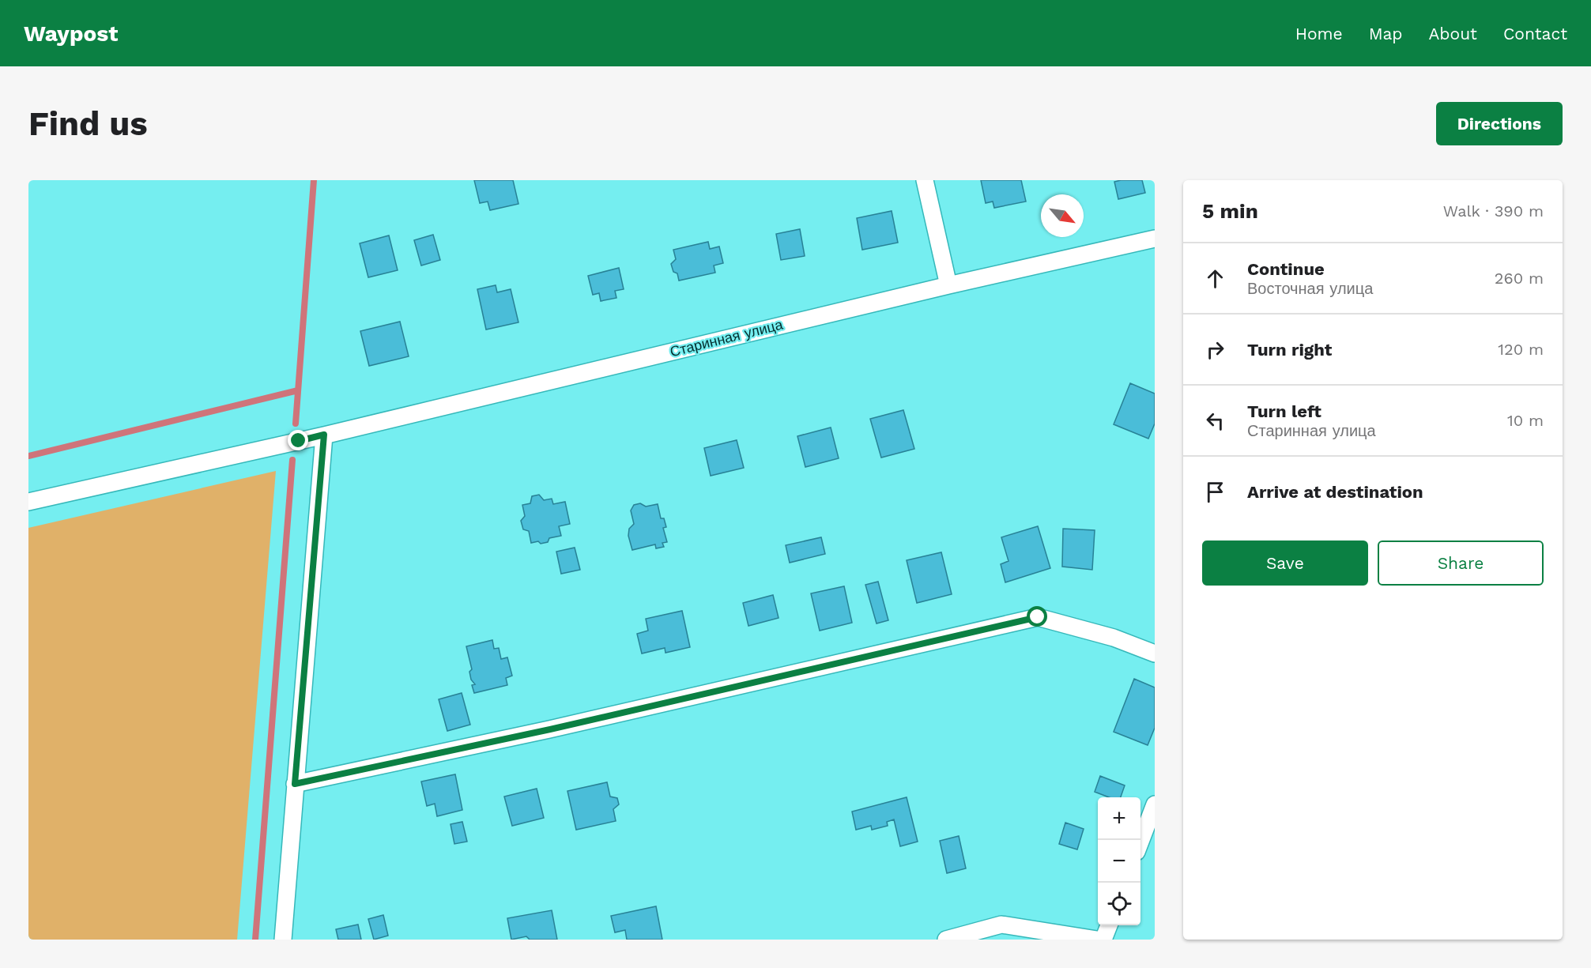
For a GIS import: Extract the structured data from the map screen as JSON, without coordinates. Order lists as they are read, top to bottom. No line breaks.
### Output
{"streets":{"street":["Старинная улица"]},"north":"bottom right","page":{"header":"Waypost","nav":["Home","Map","About","Contact"],"buttons":["Directions",["Save","Share"]],"title":"Find us","heading":["5 min","Walk · 390 m"],"list":[["Continue","Восточная улица","260 m"],["Turn right","120 m"],["Turn left","Старинная улица","10 m"],"Arrive at destination"],"map_buttons":["+","−"]}}
